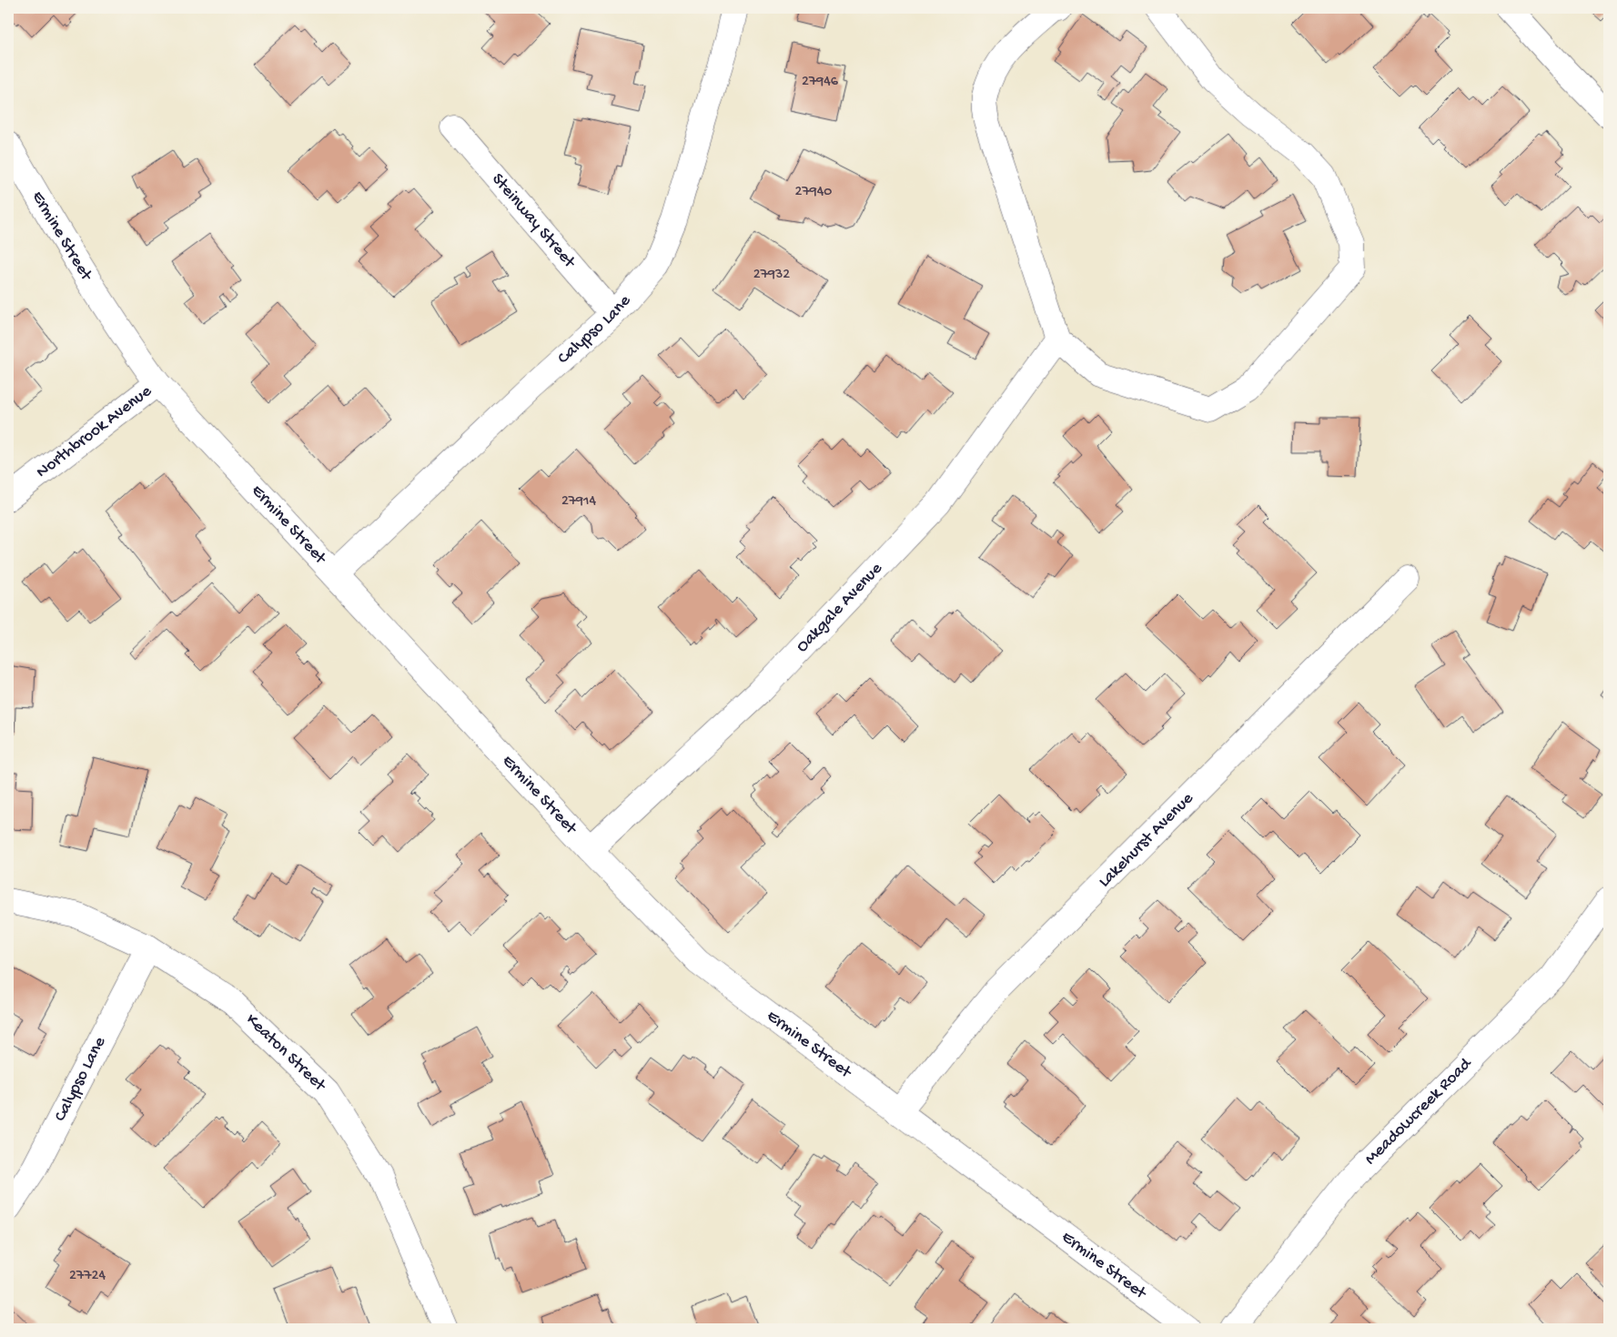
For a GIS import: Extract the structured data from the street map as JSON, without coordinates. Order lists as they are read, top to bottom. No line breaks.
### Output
{"streets":{"street":["Steinway Street","Ermine Street","Calypso Lane","Northbrook Avenue","Oakgale Avenue","Lakehurst Avenue","Keaton Street","Meadowcreek Road"]},"crossings":[["Steinway Street","Calypso Lane"],["Ermine Street","Calypso Lane"],["Ermine Street","Northbrook Avenue"],["Ermine Street","Oakgale Avenue"],["Ermine Street","Lakehurst Avenue"],["Calypso Lane","Keaton Street"]],"house_numbers":["27946","27940","27932","27914","27724"]}
